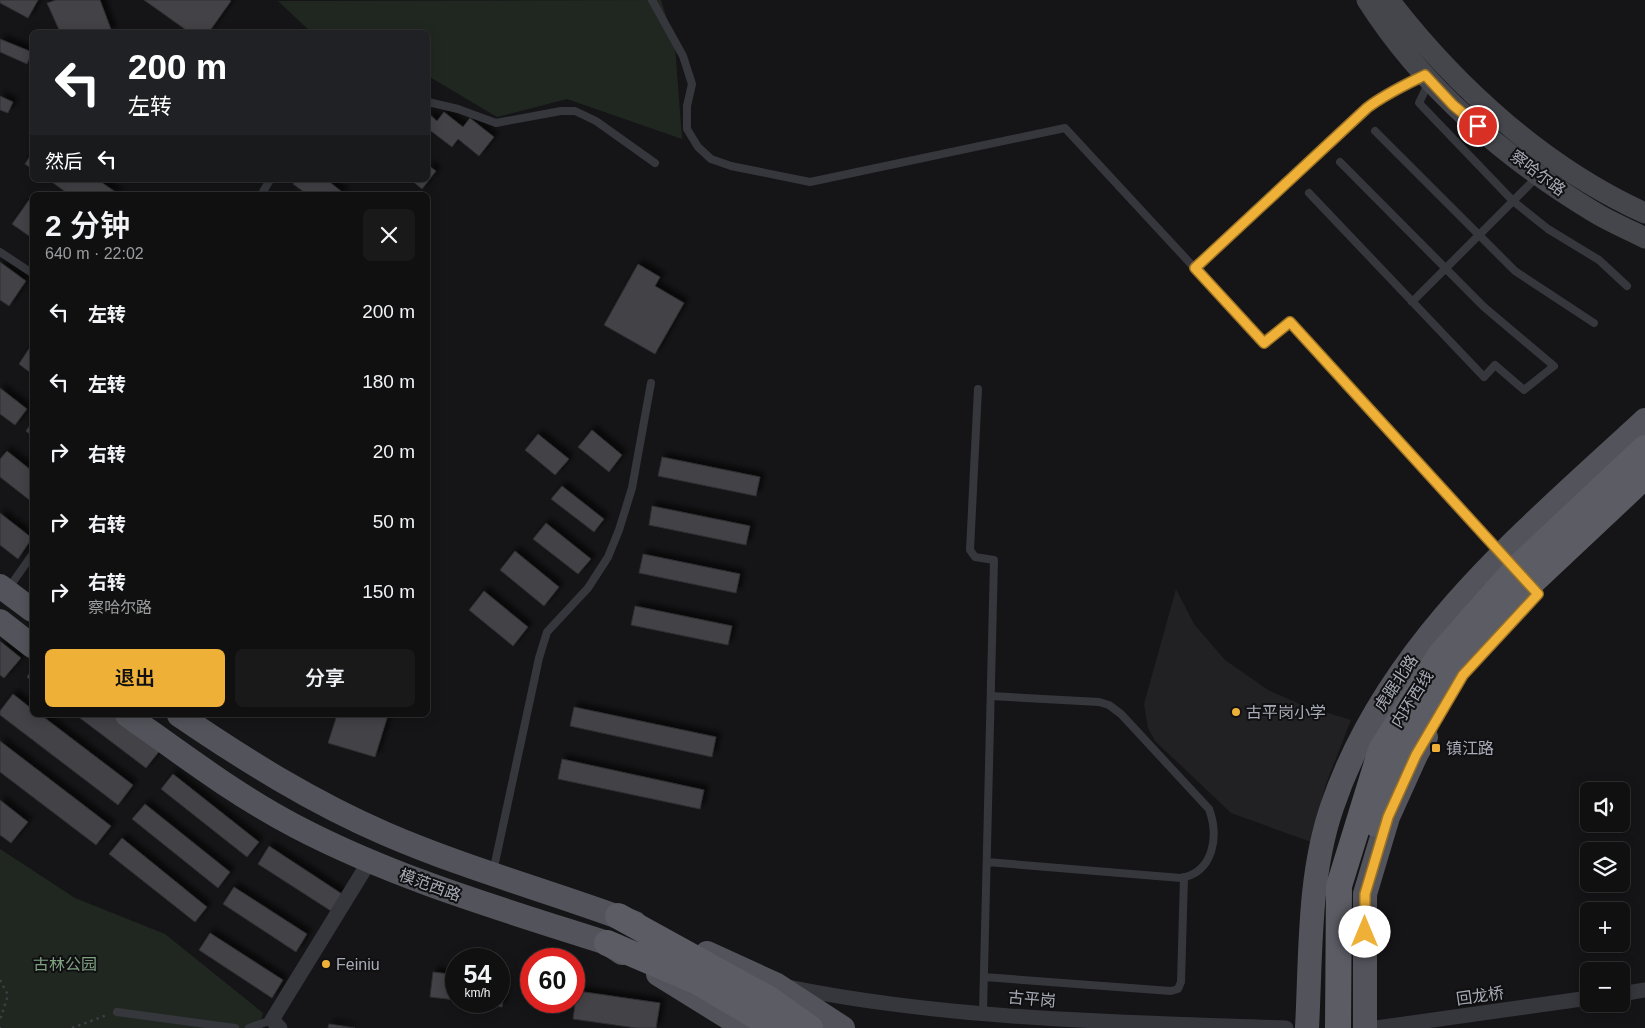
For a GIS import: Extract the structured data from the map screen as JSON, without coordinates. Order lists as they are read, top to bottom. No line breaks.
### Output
{"streets":{"highway":["内环西线"],"main road":["察哈尔路","虎踞北路","模范西路"],"street":["回龙桥","古平岗"]},"crossings":[["模范西路","古平岗"]],"parks":["古林公园"],"places":{"other":["古平岗小学","Feiniu"],"transit":["镇江路"]},"page":{"turn":["200 m","左转"],"then":"然后","heading":["2 分钟","640 m · 22:02"],"list":[{"name":"左转","value":"200 m"},{"name":"左转","value":"180 m"},{"name":"右转","value":"20 m"},{"name":"右转","value":"50 m"},{"name":"右转","note":"察哈尔路","value":"150 m"}],"buttons":["退出","分享"],"map_buttons":["+","−"],"speed":"54 km/h","limit":"60"}}
